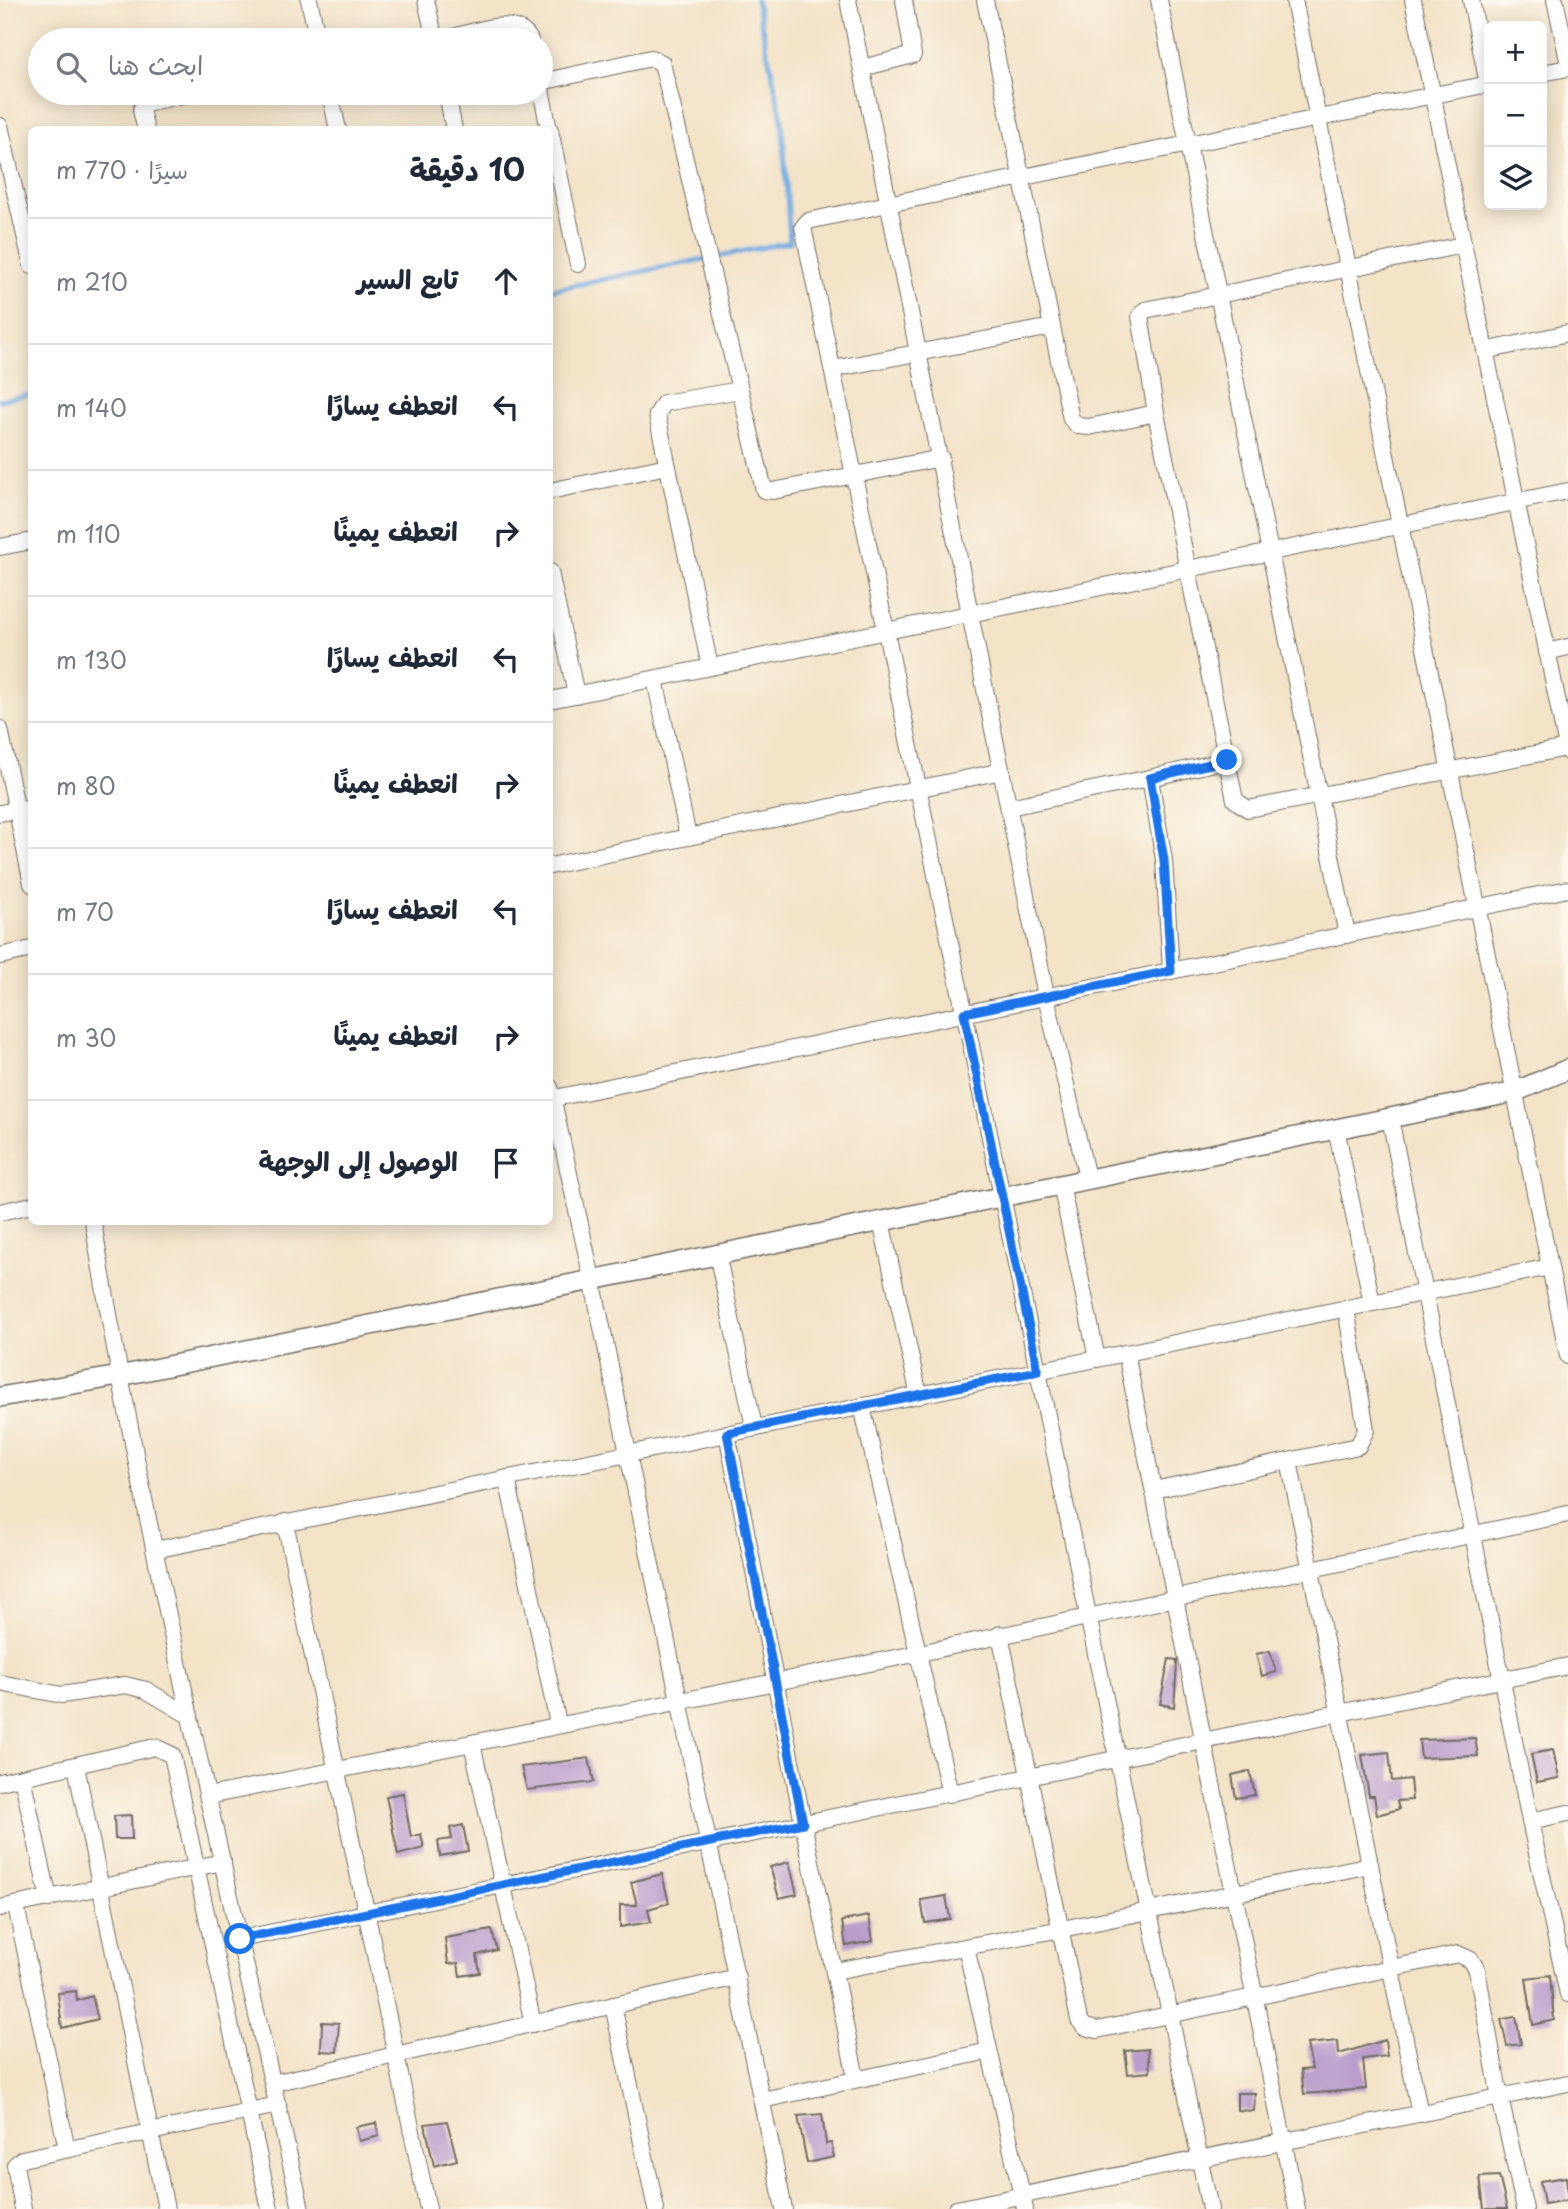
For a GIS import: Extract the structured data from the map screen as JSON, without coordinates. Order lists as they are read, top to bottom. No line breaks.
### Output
{"page":{"map_buttons":["+","−"],"search":"ابحث هنا","heading":["10 دقيقة","سيرًا · 770 m"],"list":[["تابع السير","210 m"],["انعطف يسارًا","140 m"],["انعطف يمينًا","110 m"],["انعطف يسارًا","130 m"],["انعطف يمينًا","80 m"],["انعطف يسارًا","70 m"],["انعطف يمينًا","30 m"],"الوصول إلى الوجهة"]}}
